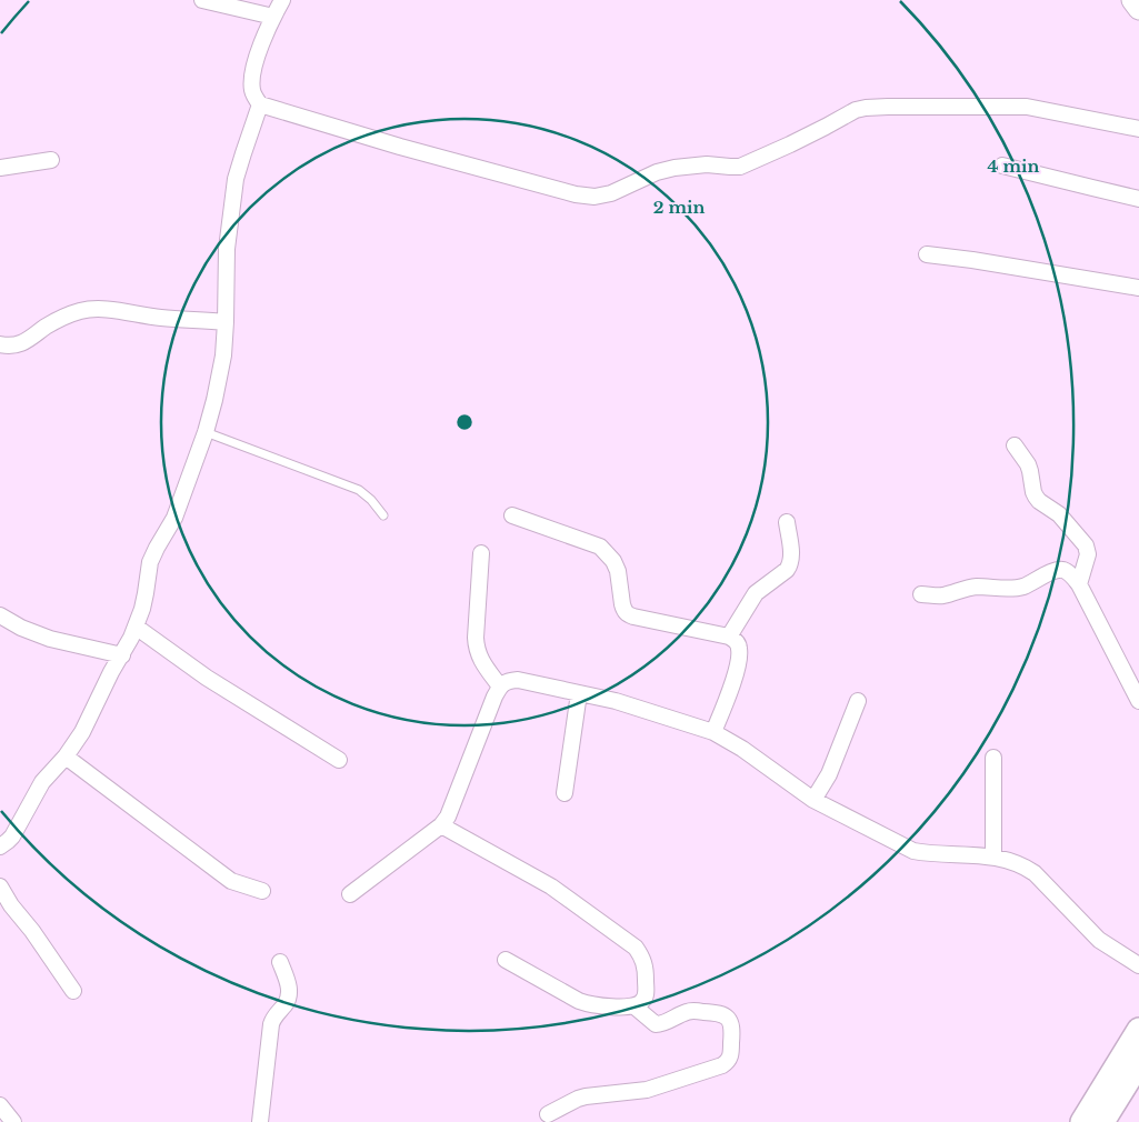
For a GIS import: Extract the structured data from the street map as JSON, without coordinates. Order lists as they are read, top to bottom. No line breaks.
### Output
{"rings":["4 min","2 min"]}
